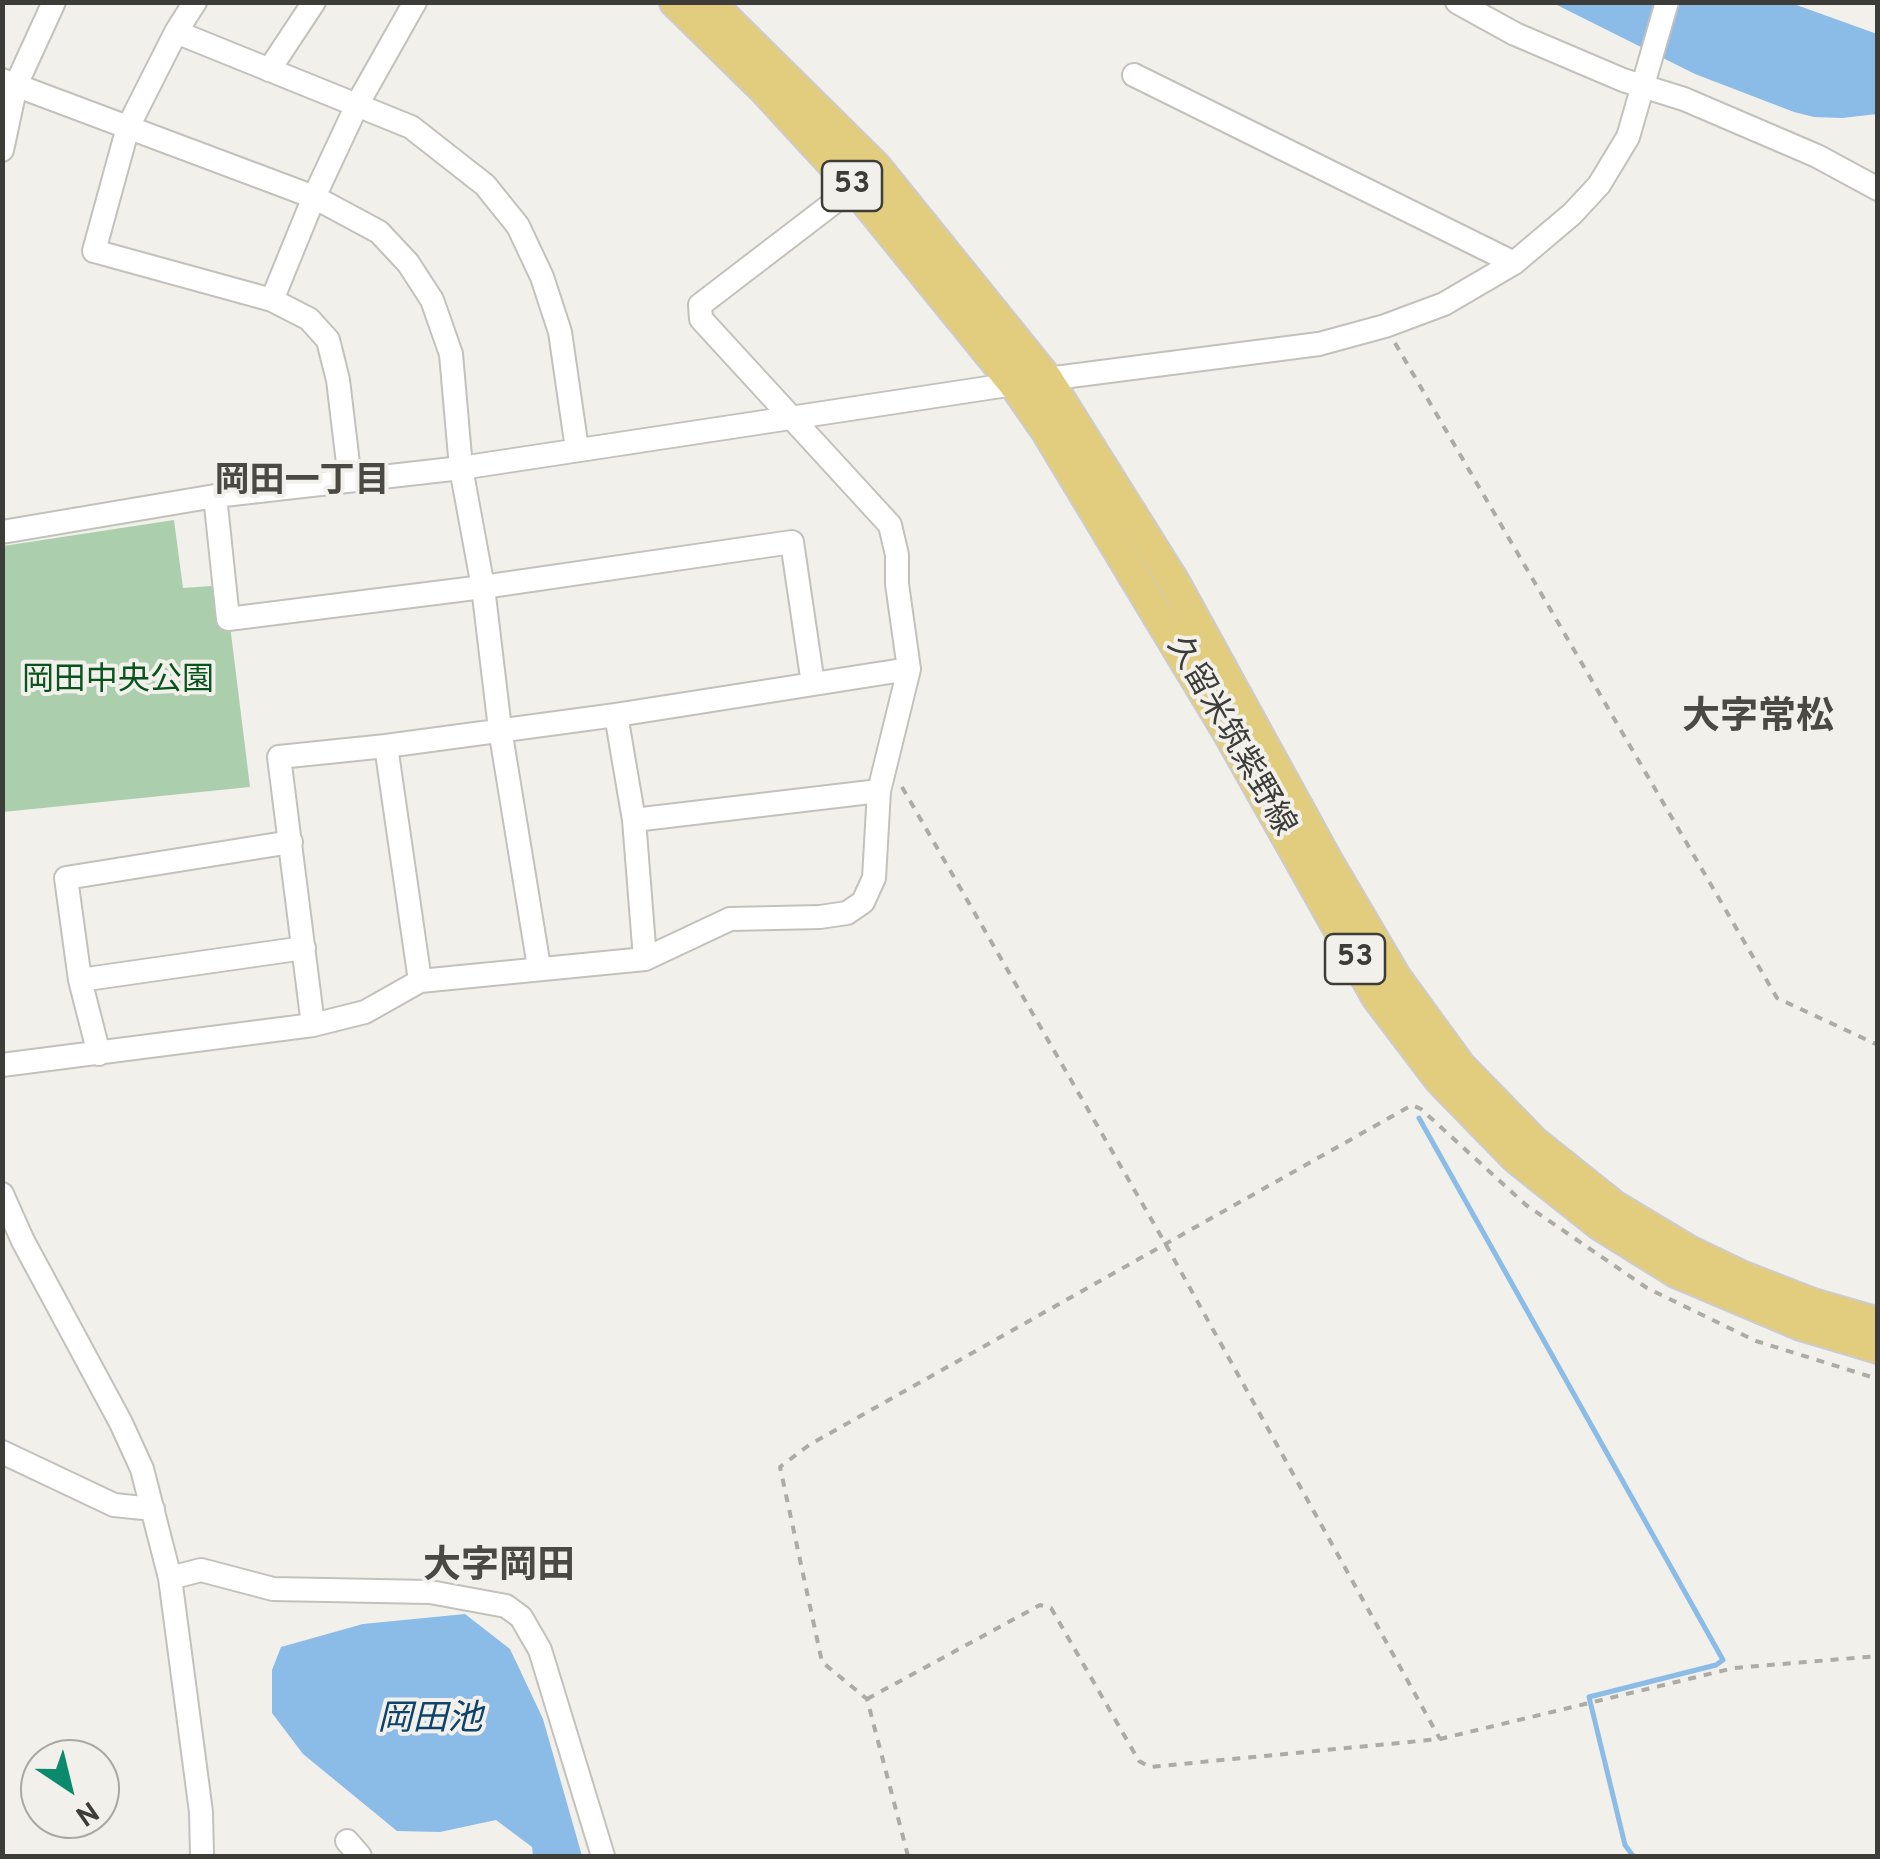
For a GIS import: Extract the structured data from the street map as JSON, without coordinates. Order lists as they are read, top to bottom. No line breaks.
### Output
{"streets":{"main road":["53","久留米筑紫野線"]},"districts":["岡田一丁目","大字常松","大字岡田"],"water":["岡田池"],"parks":["岡田中央公園"],"north":"bottom right"}
